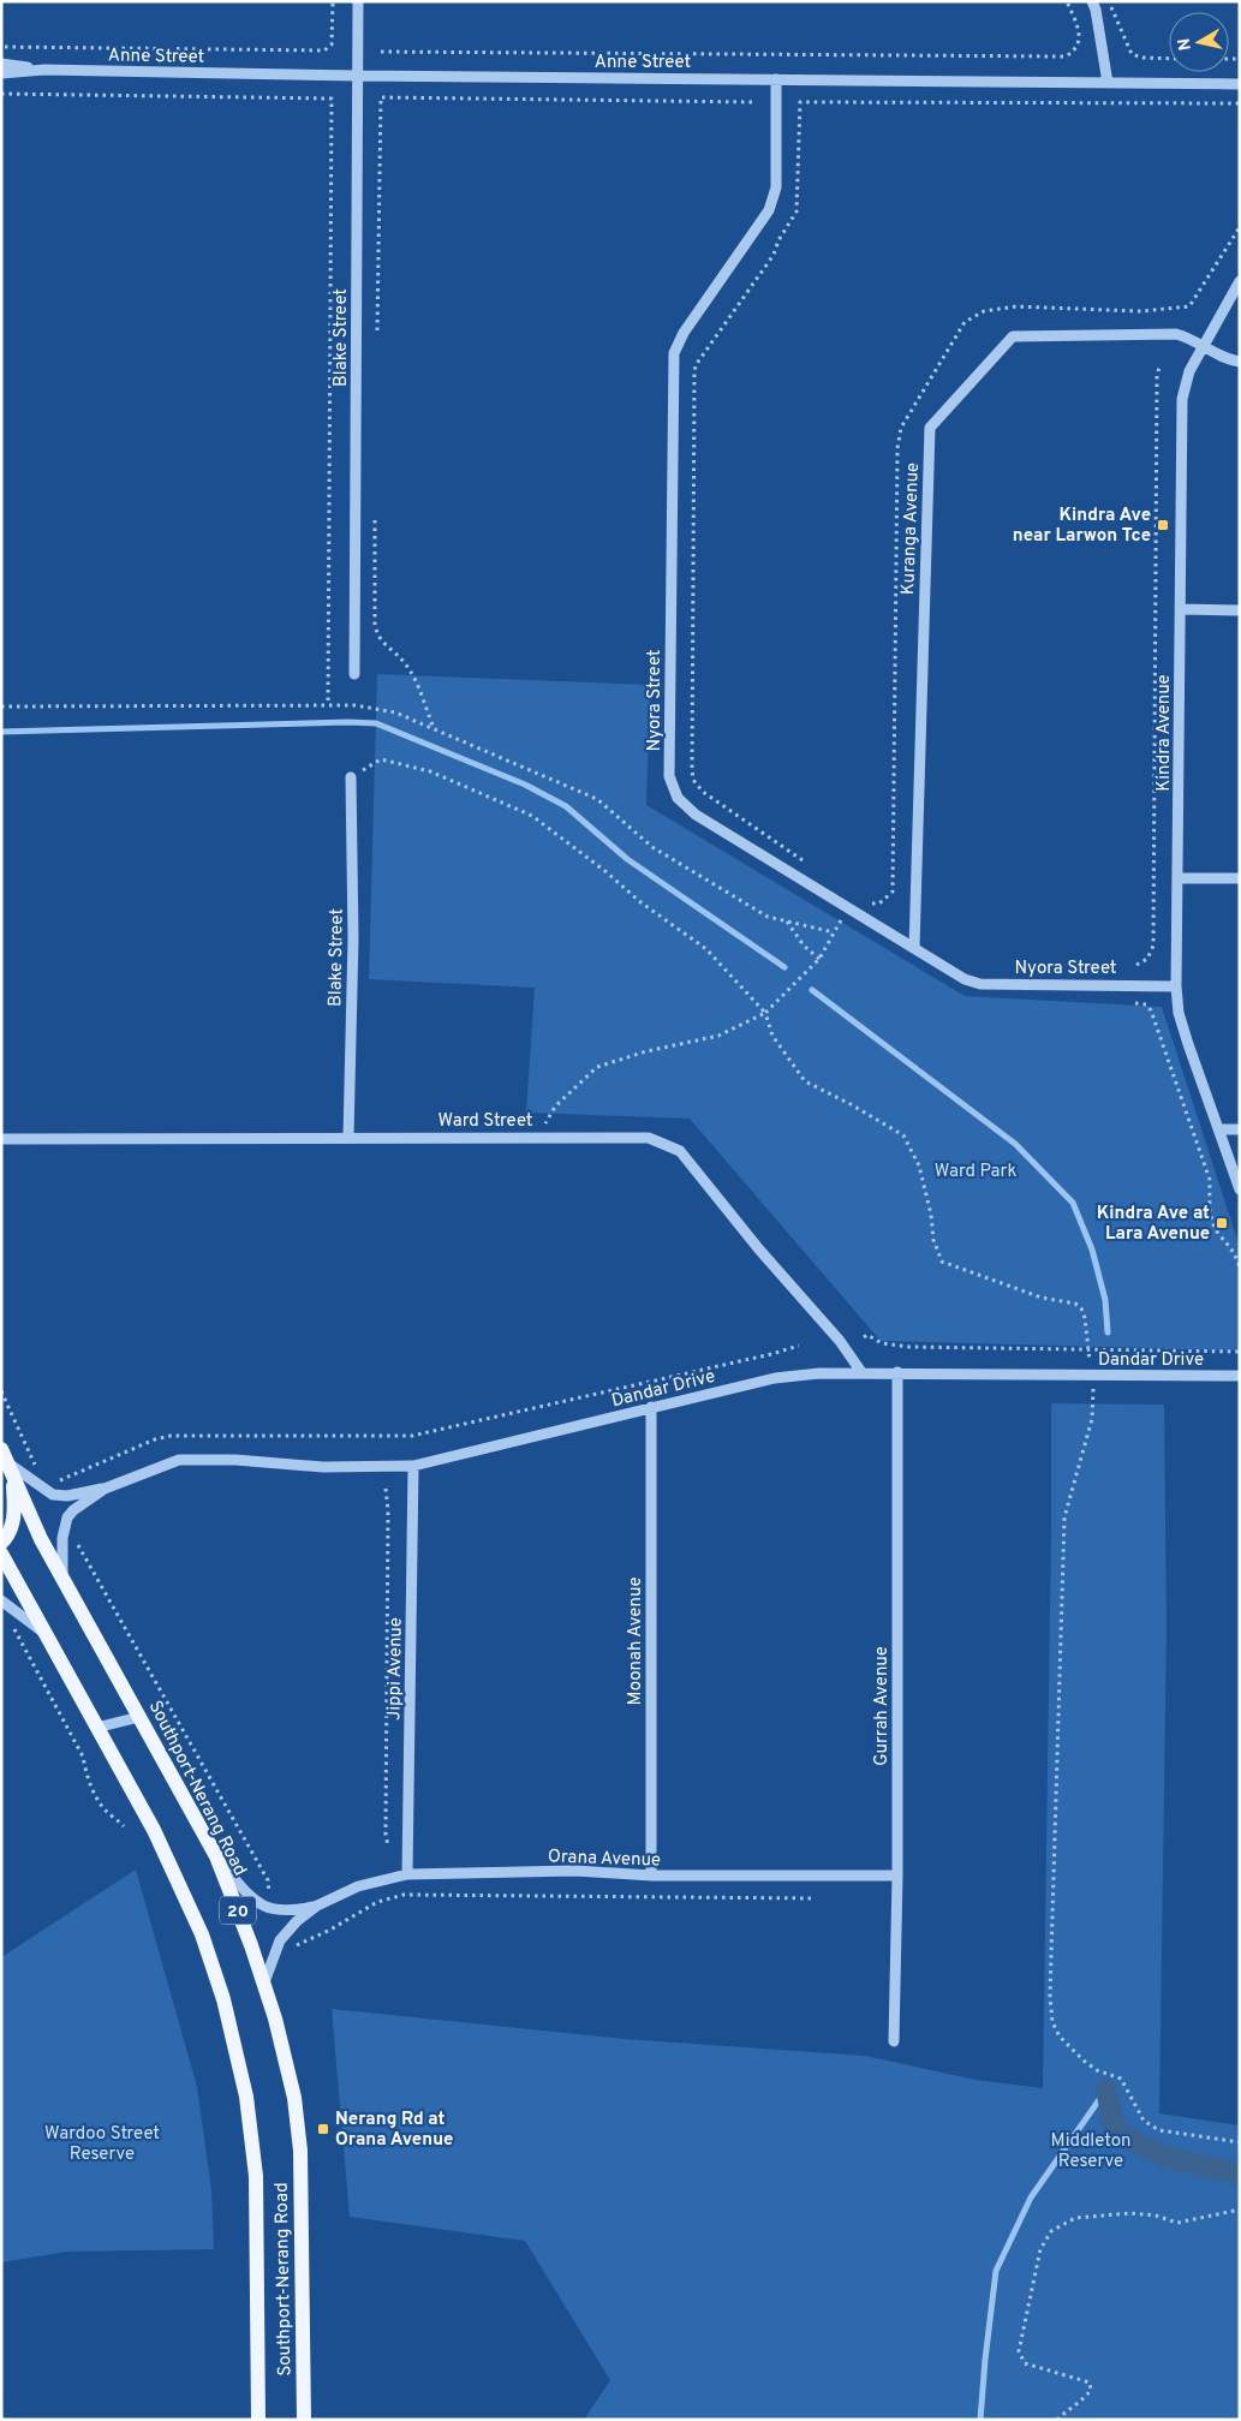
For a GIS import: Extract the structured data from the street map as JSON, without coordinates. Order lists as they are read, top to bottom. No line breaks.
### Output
{"streets":{"main road":["Southport-Nerang Road","20"],"street":["Anne Street","Blake Street","Kuranga Avenue","Nyora Street","Kindra Avenue","Ward Street","Dandar Drive","Moonah Avenue","Jippi Avenue","Gurrah Avenue","Orana Avenue"]},"crossings":[["Anne Street","Blake Street"],["Anne Street","Nyora Street"],["Blake Street","Ward Street"],["Kuranga Avenue","Nyora Street"],["Kuranga Avenue","Kindra Avenue"],["Nyora Street","Kindra Avenue"],["Ward Street","Dandar Drive"],["Dandar Drive","Moonah Avenue"],["Dandar Drive","Jippi Avenue"],["Dandar Drive","Gurrah Avenue"],["Dandar Drive","Southport-Nerang Road"],["Moonah Avenue","Orana Avenue"],["Jippi Avenue","Orana Avenue"],["Gurrah Avenue","Orana Avenue"],["Southport-Nerang Road","Orana Avenue"]],"parks":["Ward Park","Wardoo Street Reserve","Middleton Reserve"],"places":{"transit":["Kindra Ave near Larwon Tce","Kindra Ave at Lara Avenue","Nerang Rd at Orana Avenue"]},"north":"left"}
